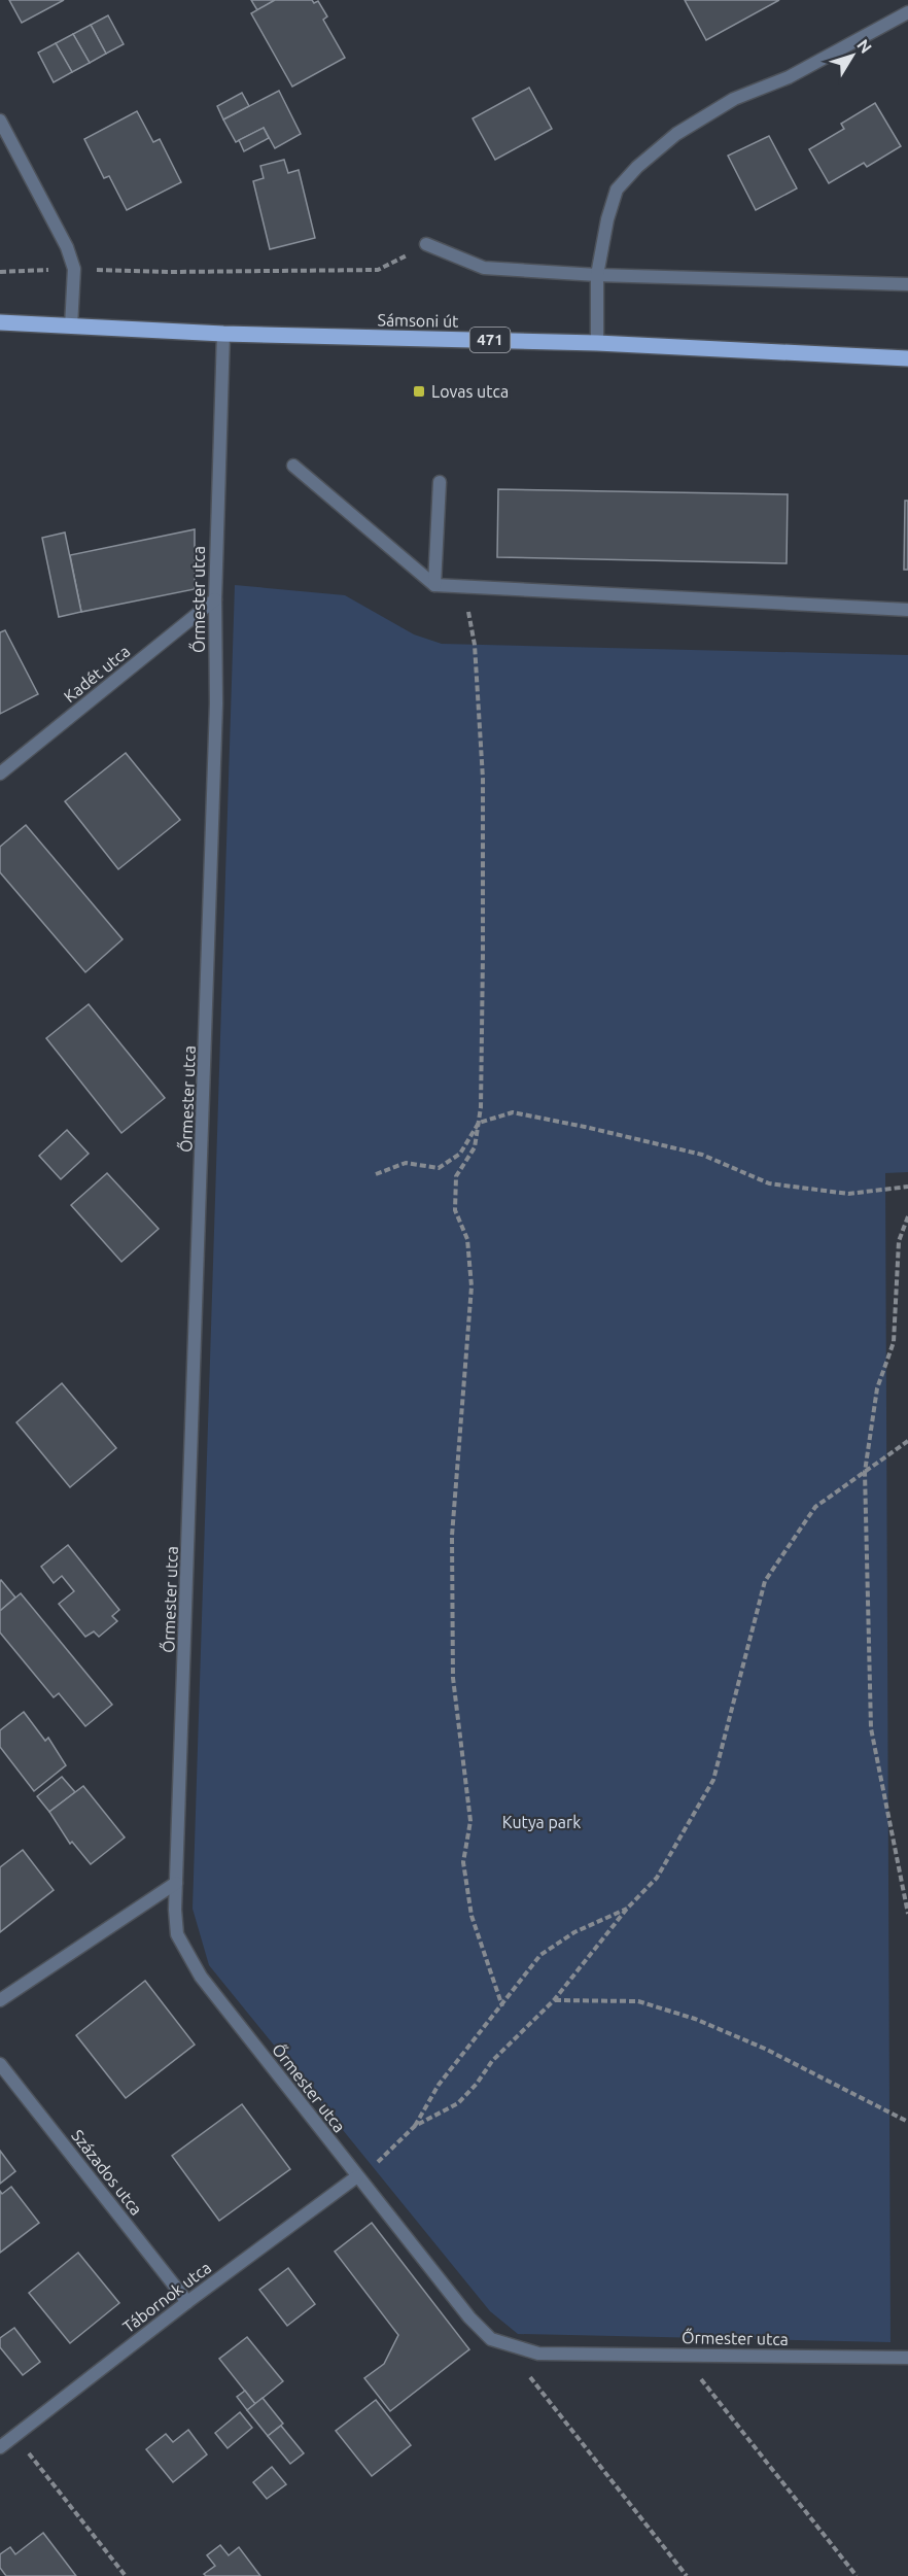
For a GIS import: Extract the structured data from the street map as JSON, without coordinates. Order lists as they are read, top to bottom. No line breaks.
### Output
{"streets":{"main road":["Sámsoni út","471"],"street":["Őrmester utca","Kadét utca","Százados utca","Tábornok utca"]},"crossings":[["Sámsoni út","Őrmester utca"],["Őrmester utca","Kadét utca"],["Őrmester utca","Tábornok utca"],["Százados utca","Tábornok utca"]],"parks":["Kutya park"],"places":{"transit":["Lovas utca"]},"north":"top right"}
